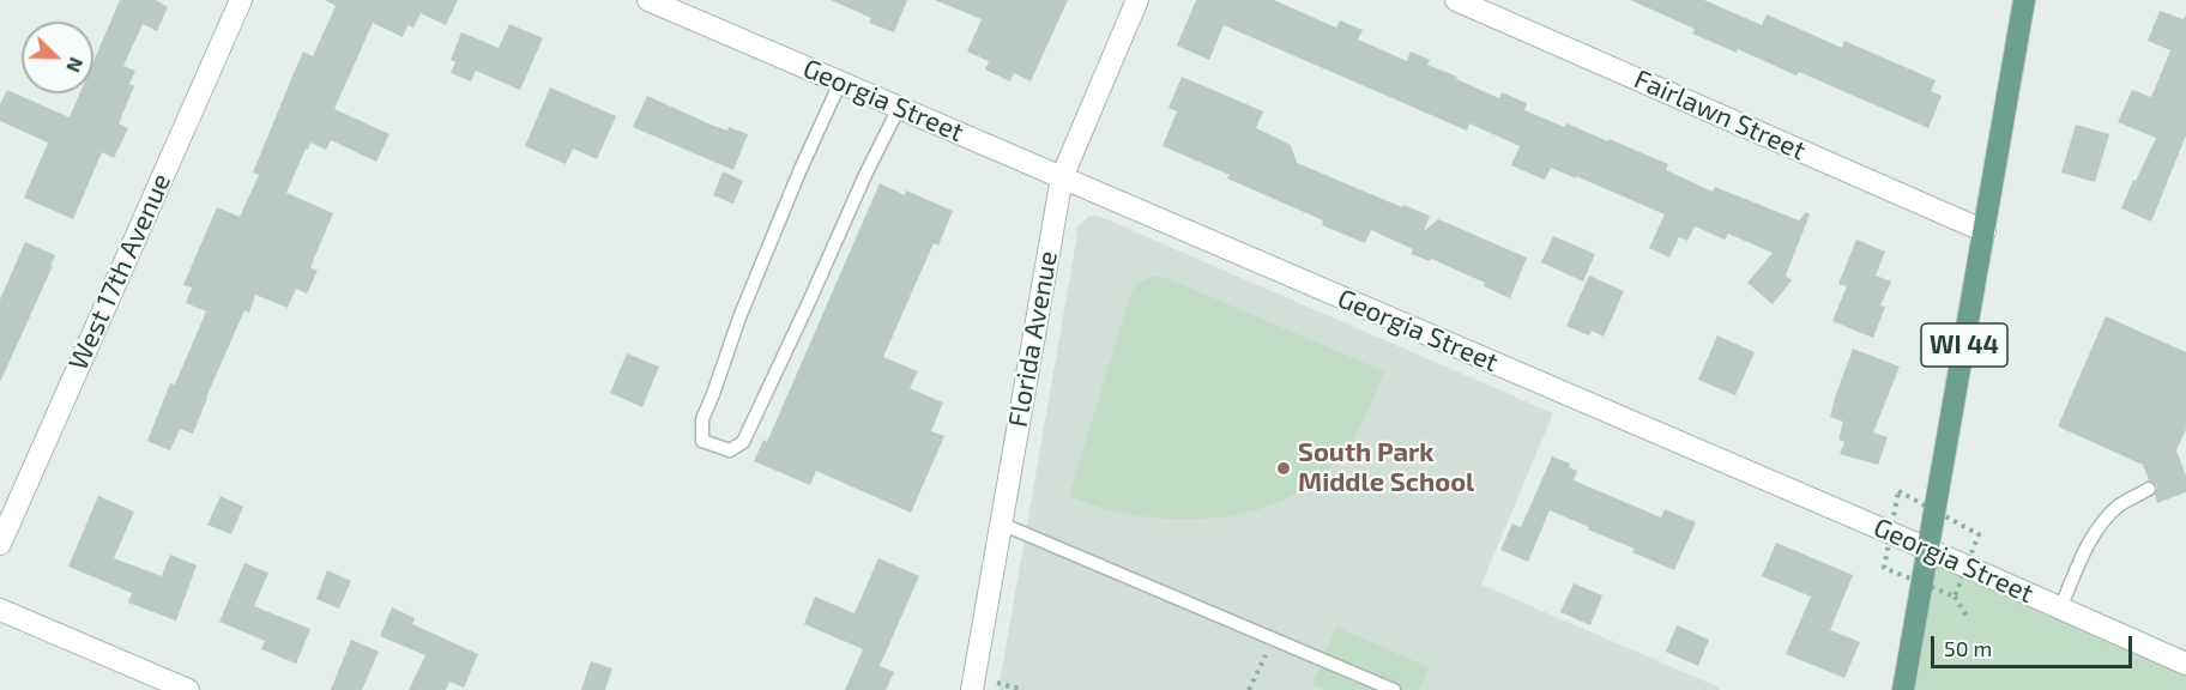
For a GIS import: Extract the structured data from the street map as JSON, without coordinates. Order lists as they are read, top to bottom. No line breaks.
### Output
{"streets":{"main road":["WI 44"],"street":["Georgia Street","Fairlawn Street","West 17th Avenue","Florida Avenue"]},"crossings":[["Georgia Street","Florida Avenue"],["Georgia Street","WI 44"],["Fairlawn Street","WI 44"]],"places":["South Park Middle School"],"scale_bar":"50 m","north":"bottom right"}
